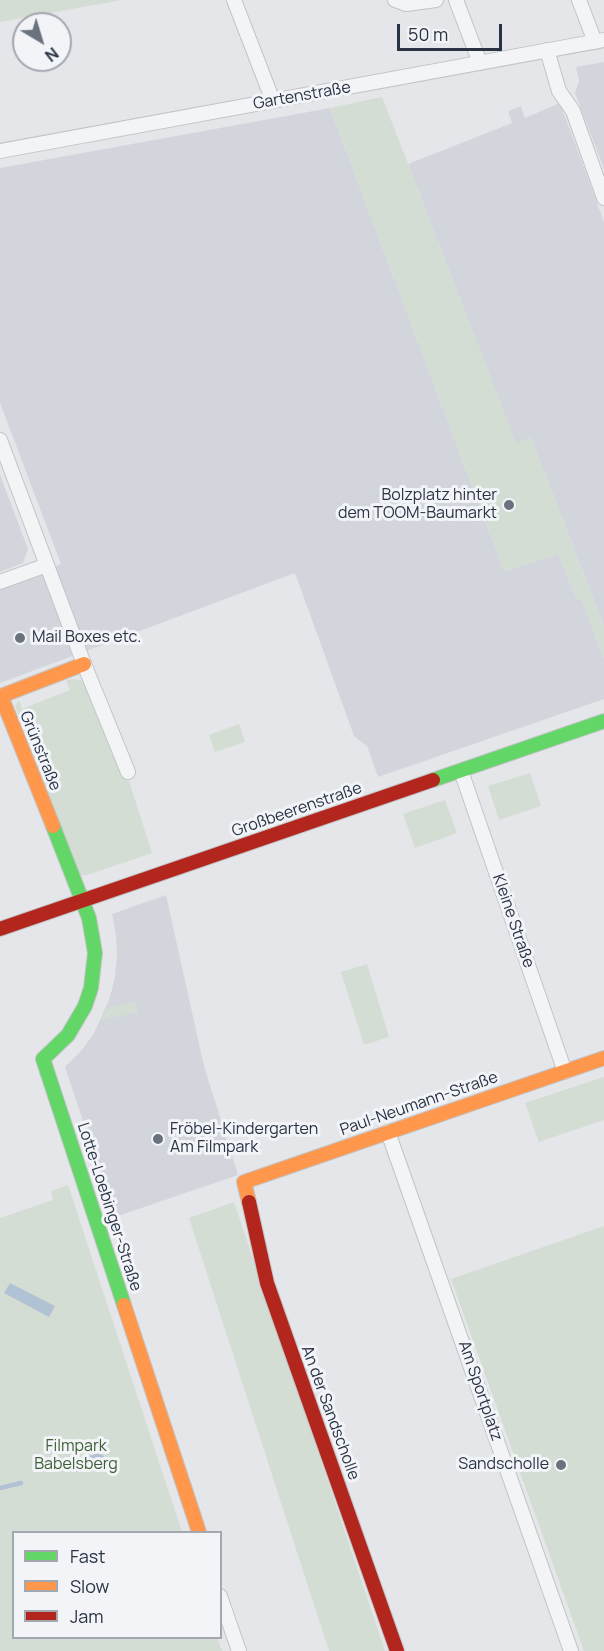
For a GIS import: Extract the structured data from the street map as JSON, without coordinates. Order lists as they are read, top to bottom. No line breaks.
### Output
{"streets":{"street":["Gartenstraße","Grünstraße","Großbeerenstraße","Kleine Straße","Paul-Neumann-Straße","Lotte-Loebinger-Straße","Am Sportplatz","An der Sandscholle"]},"crossings":[["Grünstraße","Großbeerenstraße"],["Grünstraße","Lotte-Loebinger-Straße"],["Großbeerenstraße","Kleine Straße"],["Großbeerenstraße","Lotte-Loebinger-Straße"],["Kleine Straße","Paul-Neumann-Straße"],["Paul-Neumann-Straße","Am Sportplatz"],["Paul-Neumann-Straße","An der Sandscholle"]],"parks":["Filmpark Babelsberg"],"places":["Bolzplatz hinter dem TOOM-Baumarkt","Mail Boxes etc.","Fröbel-Kindergarten Am Filmpark","Sandscholle"],"legend":["Fast","Slow","Jam"],"scale_bar":"50 m","north":"bottom right"}
